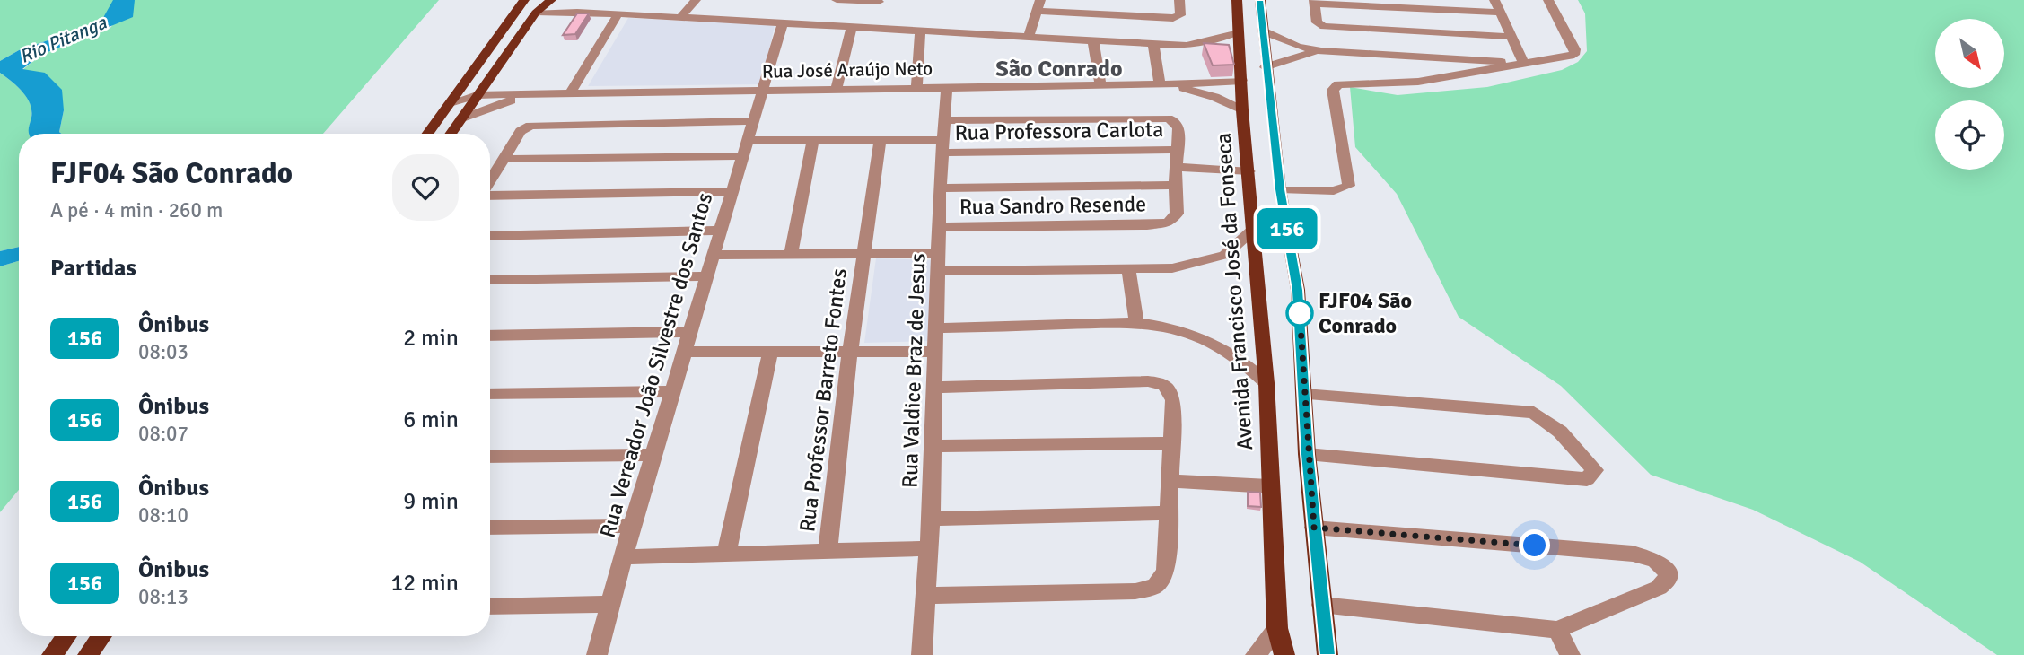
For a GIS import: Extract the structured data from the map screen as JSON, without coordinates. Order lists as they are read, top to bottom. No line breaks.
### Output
{"streets":{"main road":["Avenida Francisco José da Fonseca"],"street":["Rua José Araújo Neto","Rua Professora Carlota","Rua Sandro Resende","Rua Vereador João Silvestre dos Santos","Rua Valdice Braz de Jesus","Rua Professor Barreto Fontes"]},"crossings":[["Rua José Araújo Neto","Rua Vereador João Silvestre dos Santos"],["Rua José Araújo Neto","Rua Valdice Braz de Jesus"],["Rua Professora Carlota","Rua Sandro Resende"],["Rua Professora Carlota","Rua Vereador João Silvestre dos Santos"],["Rua Professora Carlota","Rua Valdice Braz de Jesus"],["Rua Professora Carlota","Rua Professor Barreto Fontes"],["Rua Sandro Resende","Rua Valdice Braz de Jesus"]],"districts":["São Conrado"],"water":["Rio Pitanga"],"places":["FJF04 São Conrado"],"lines":["bus line 156"],"north":"bottom right","page":{"on_map":"156","heading":[["FJF04 São Conrado","A pé · 4 min · 260 m"],"Partidas"],"list":[{"mark":"156","name":"Ônibus","note":"08:03","value":"2 min"},{"mark":"156","name":"Ônibus","note":"08:07","value":"6 min"},{"mark":"156","name":"Ônibus","note":"08:10","value":"9 min"},{"mark":"156","name":"Ônibus","note":"08:13","value":"12 min"}]}}
